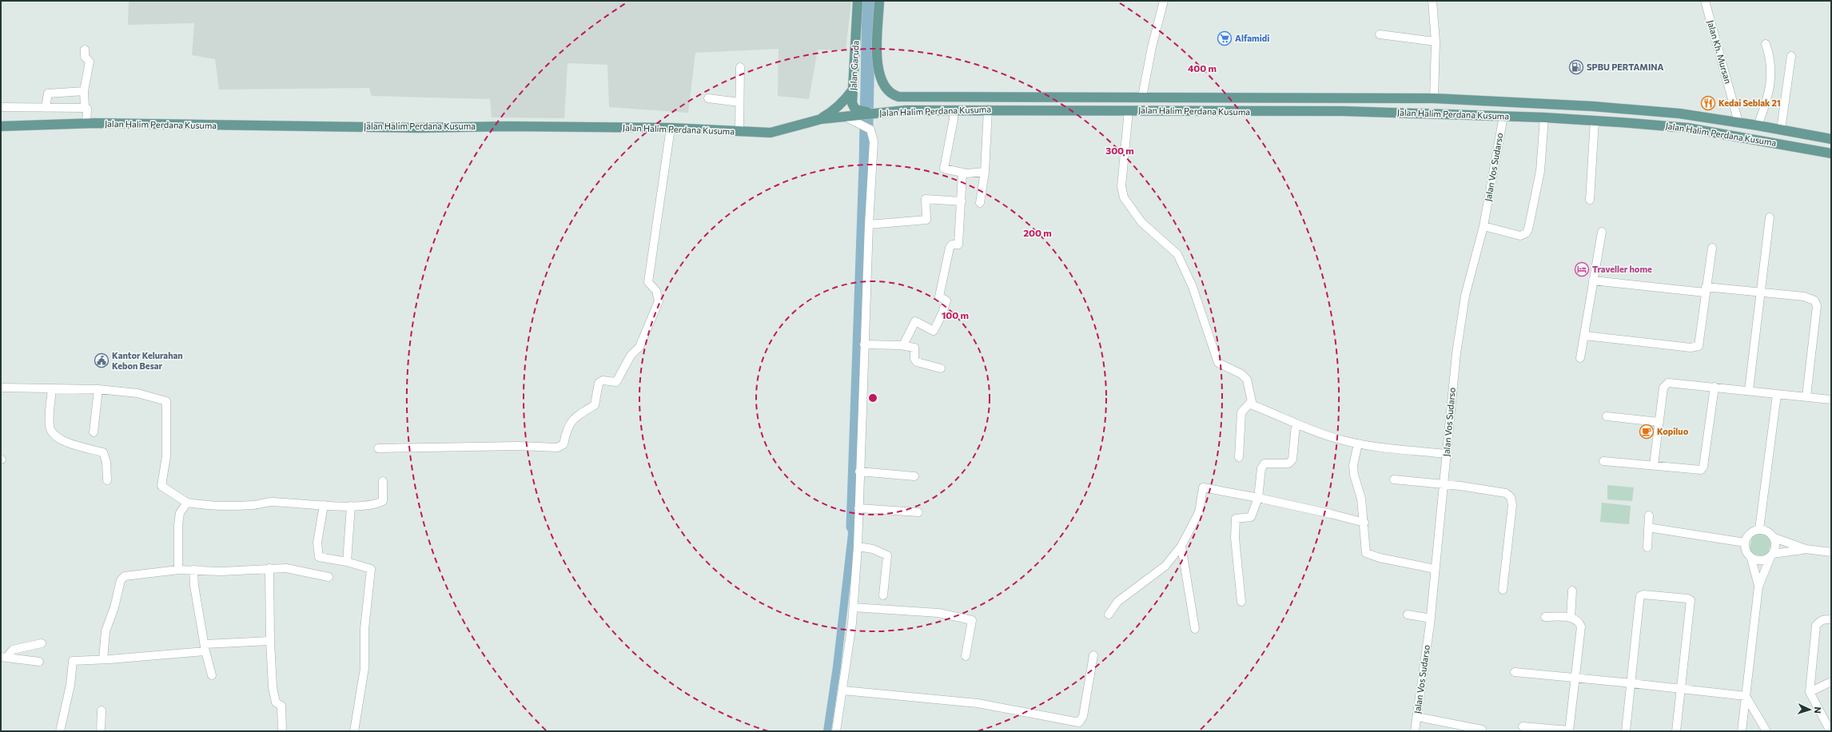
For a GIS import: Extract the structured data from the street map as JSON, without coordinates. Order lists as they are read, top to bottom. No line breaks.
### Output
{"streets":{"main road":["Jalan Garuda","Jalan Halim Perdana Kusuma"],"street":["Jalan Kh. Mursan","Jalan Vos Sudarso"]},"crossings":[["Jalan Kh. Mursan","Jalan Halim Perdana Kusuma"],["Jalan Garuda","Jalan Halim Perdana Kusuma"],["Jalan Halim Perdana Kusuma","Jalan Vos Sudarso"]],"places":{"supermarket":["Alfamidi"],"fuel station":["SPBU PERTAMINA"],"restaurant":["Kedai Seblak 21"],"hotel":["Traveller home"],"public building":["Kantor Kelurahan Kebon Besar"],"cafe":["Kopiluo"]},"north":"right","rings":["400 m","300 m","200 m","100 m"]}
